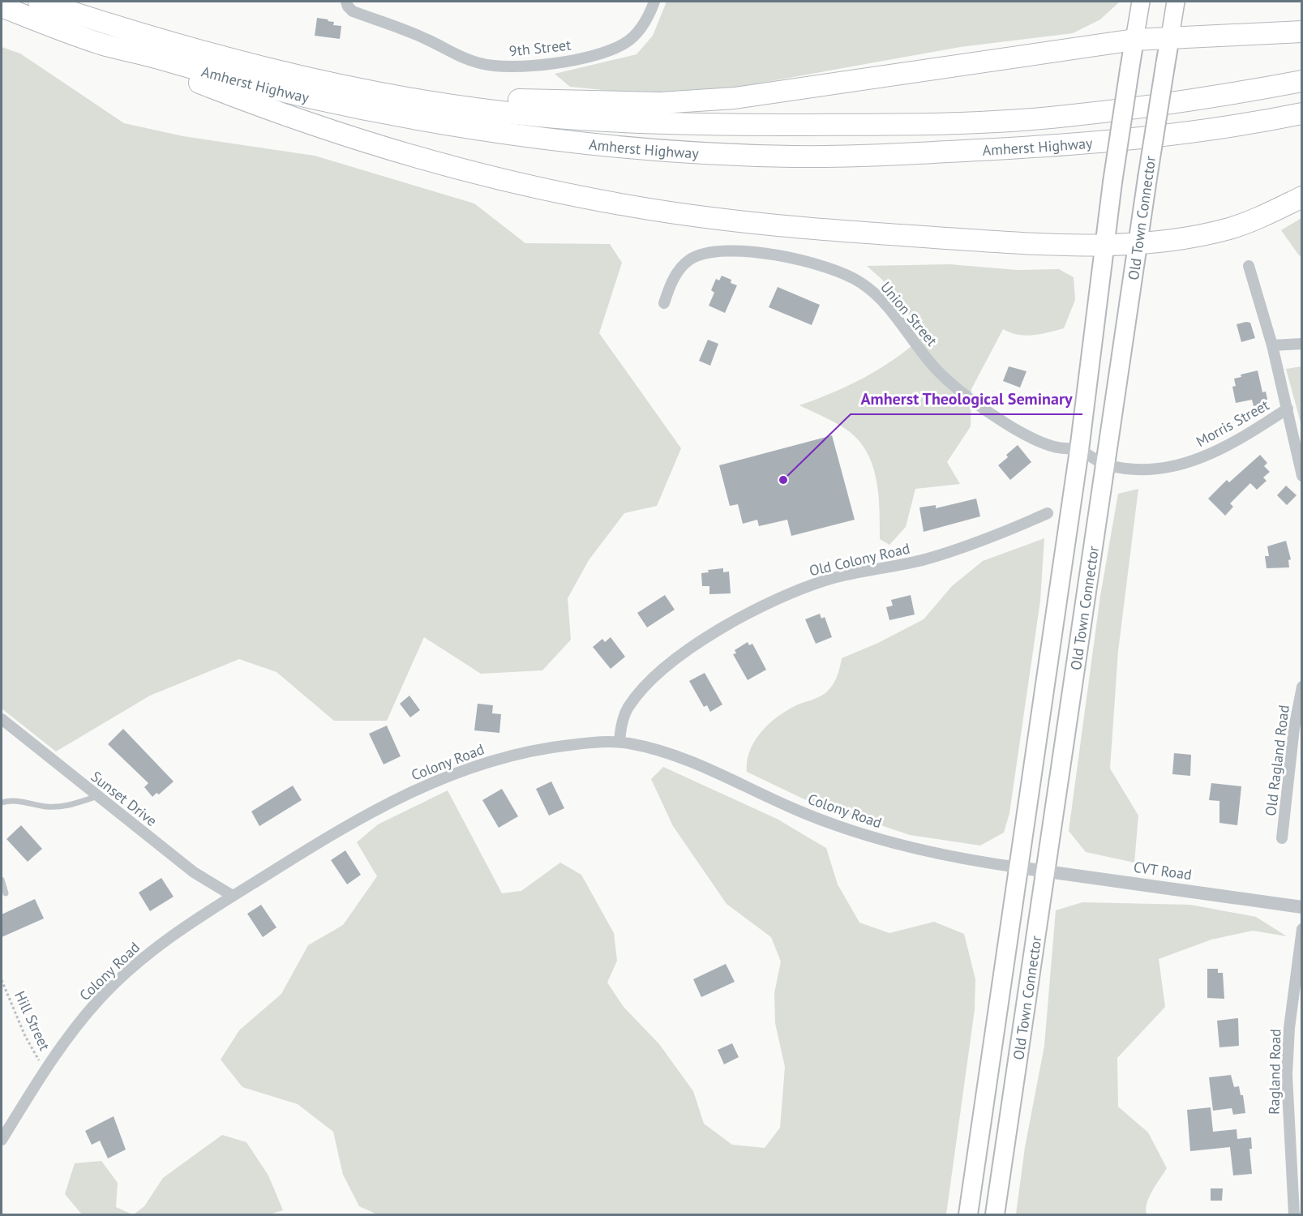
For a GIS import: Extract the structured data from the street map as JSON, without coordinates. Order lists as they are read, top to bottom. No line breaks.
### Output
{"streets":{"highway":["Amherst Highway","Old Town Connector"],"street":["9th Street","Union Street","Morris Street","Old Colony Road","Old Ragland Road","Colony Road","Sunset Drive","CVT Road","Ragland Road"],"path":["Hill Street"]},"crossings":[["Old Town Connector","Union Street"],["Old Town Connector","Morris Street"],["Old Town Connector","Colony Road"],["Old Town Connector","CVT Road"],["Union Street","Morris Street"],["Old Colony Road","Colony Road"],["Colony Road","Sunset Drive"],["Colony Road","CVT Road"],["Colony Road","Hill Street"]],"places":["Amherst Theological Seminary"]}
